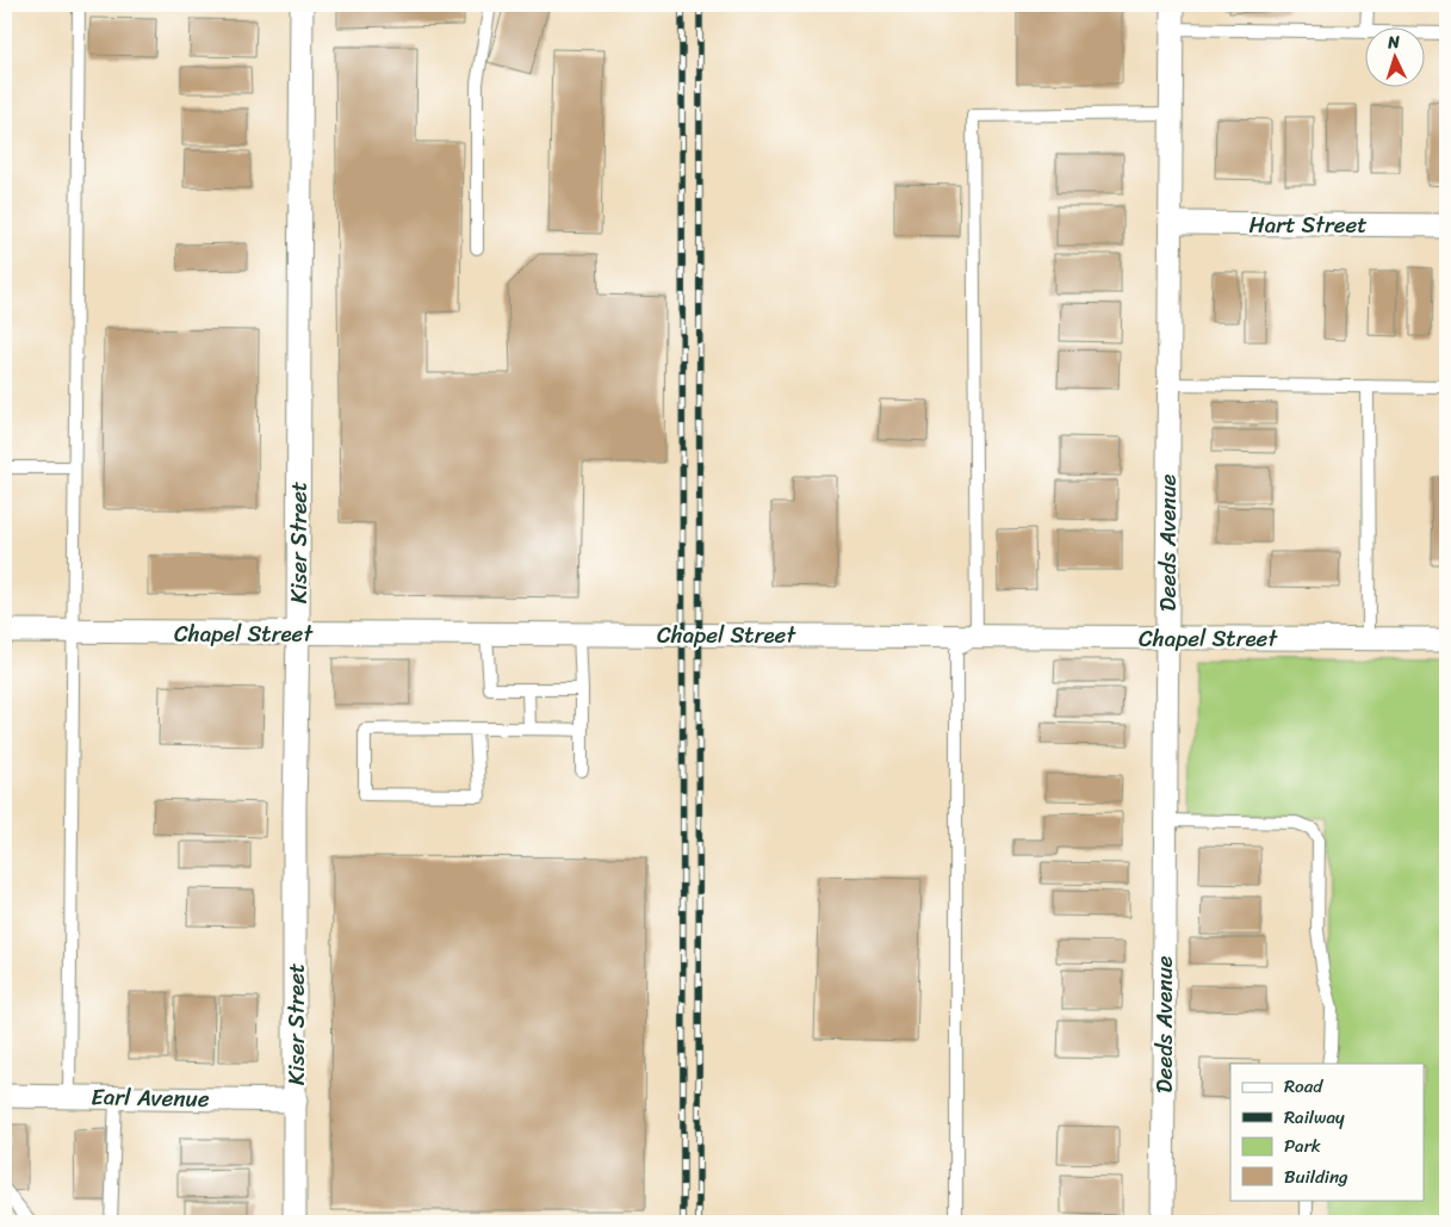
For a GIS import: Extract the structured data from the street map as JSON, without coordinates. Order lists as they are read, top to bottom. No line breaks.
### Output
{"streets":{"street":["Hart Street","Kiser Street","Deeds Avenue","Chapel Street","Earl Avenue"]},"crossings":[["Hart Street","Deeds Avenue"],["Kiser Street","Chapel Street"],["Kiser Street","Earl Avenue"],["Deeds Avenue","Chapel Street"]],"legend":["Road","Railway","Park","Building"],"north":"top"}
